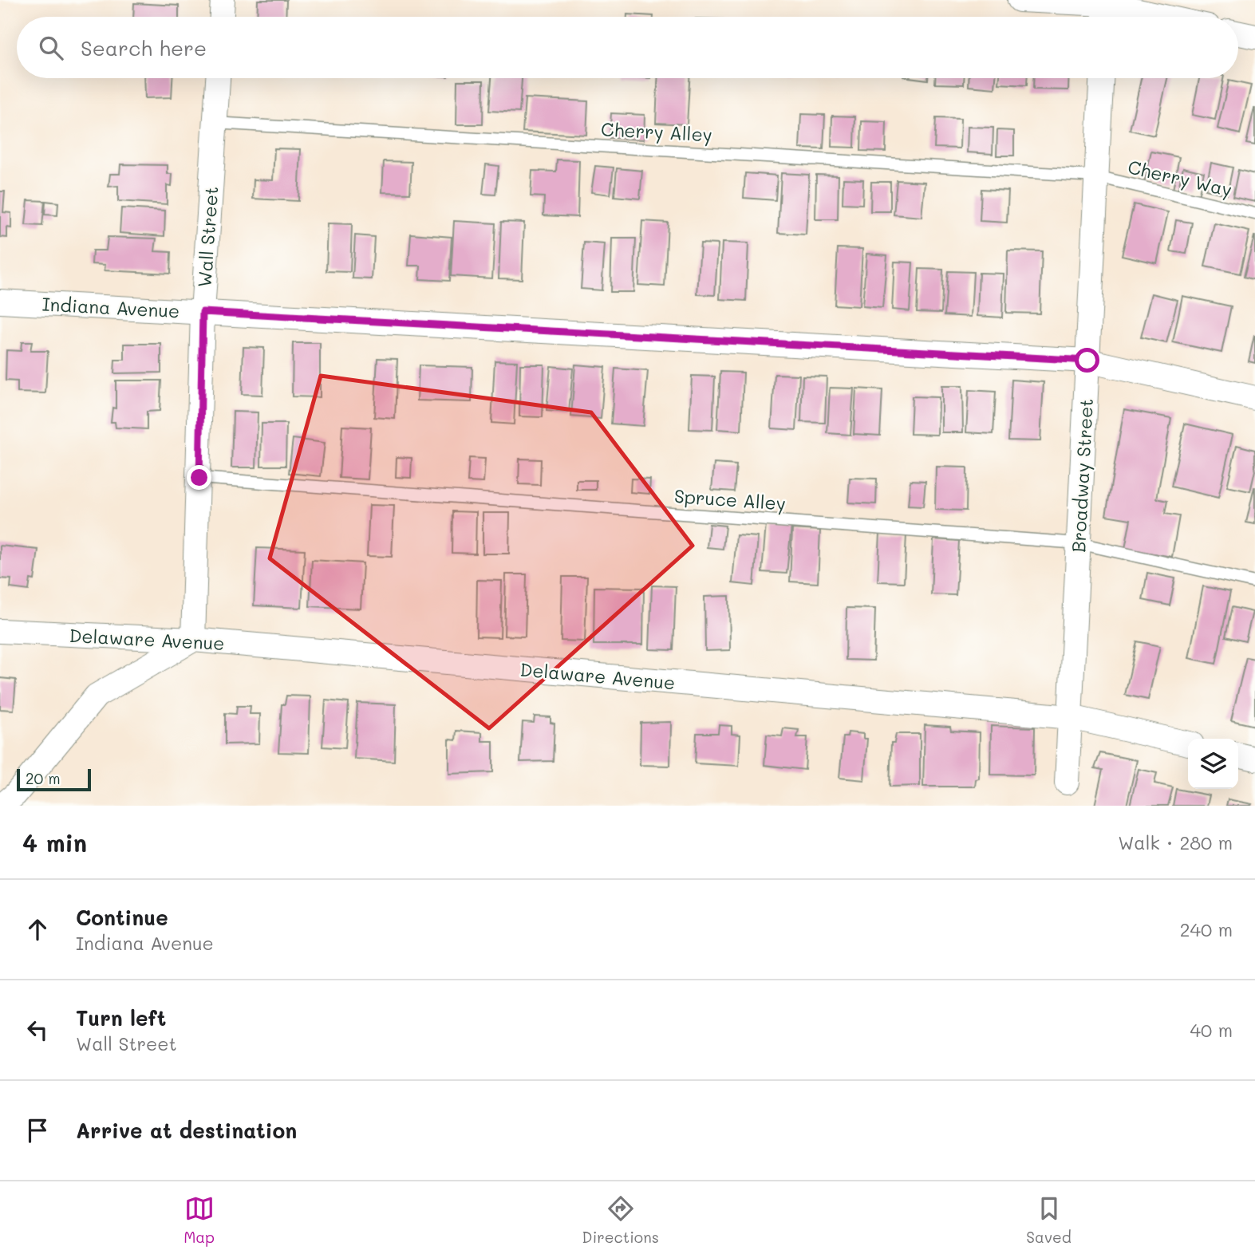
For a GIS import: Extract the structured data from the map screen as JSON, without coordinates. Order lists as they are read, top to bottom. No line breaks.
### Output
{"streets":{"street":["Wall Street","Indiana Avenue","Broadway Street","Delaware Avenue"],"lane":["Cherry Alley","Cherry Way","Spruce Alley"]},"crossings":[["Cherry Alley","Cherry Way"],["Cherry Alley","Wall Street"],["Cherry Alley","Broadway Street"],["Cherry Way","Broadway Street"],["Wall Street","Indiana Avenue"],["Wall Street","Spruce Alley"],["Wall Street","Delaware Avenue"],["Indiana Avenue","Broadway Street"],["Broadway Street","Spruce Alley"],["Broadway Street","Delaware Avenue"]],"scale_bar":"20 m","page":{"search":"Search here","scale":"20 m","heading":["4 min","Walk · 280 m"],"list":[["Continue","Indiana Avenue","240 m"],["Turn left","Wall Street","40 m"],"Arrive at destination"],"nav":["Map","Directions","Saved"]}}
